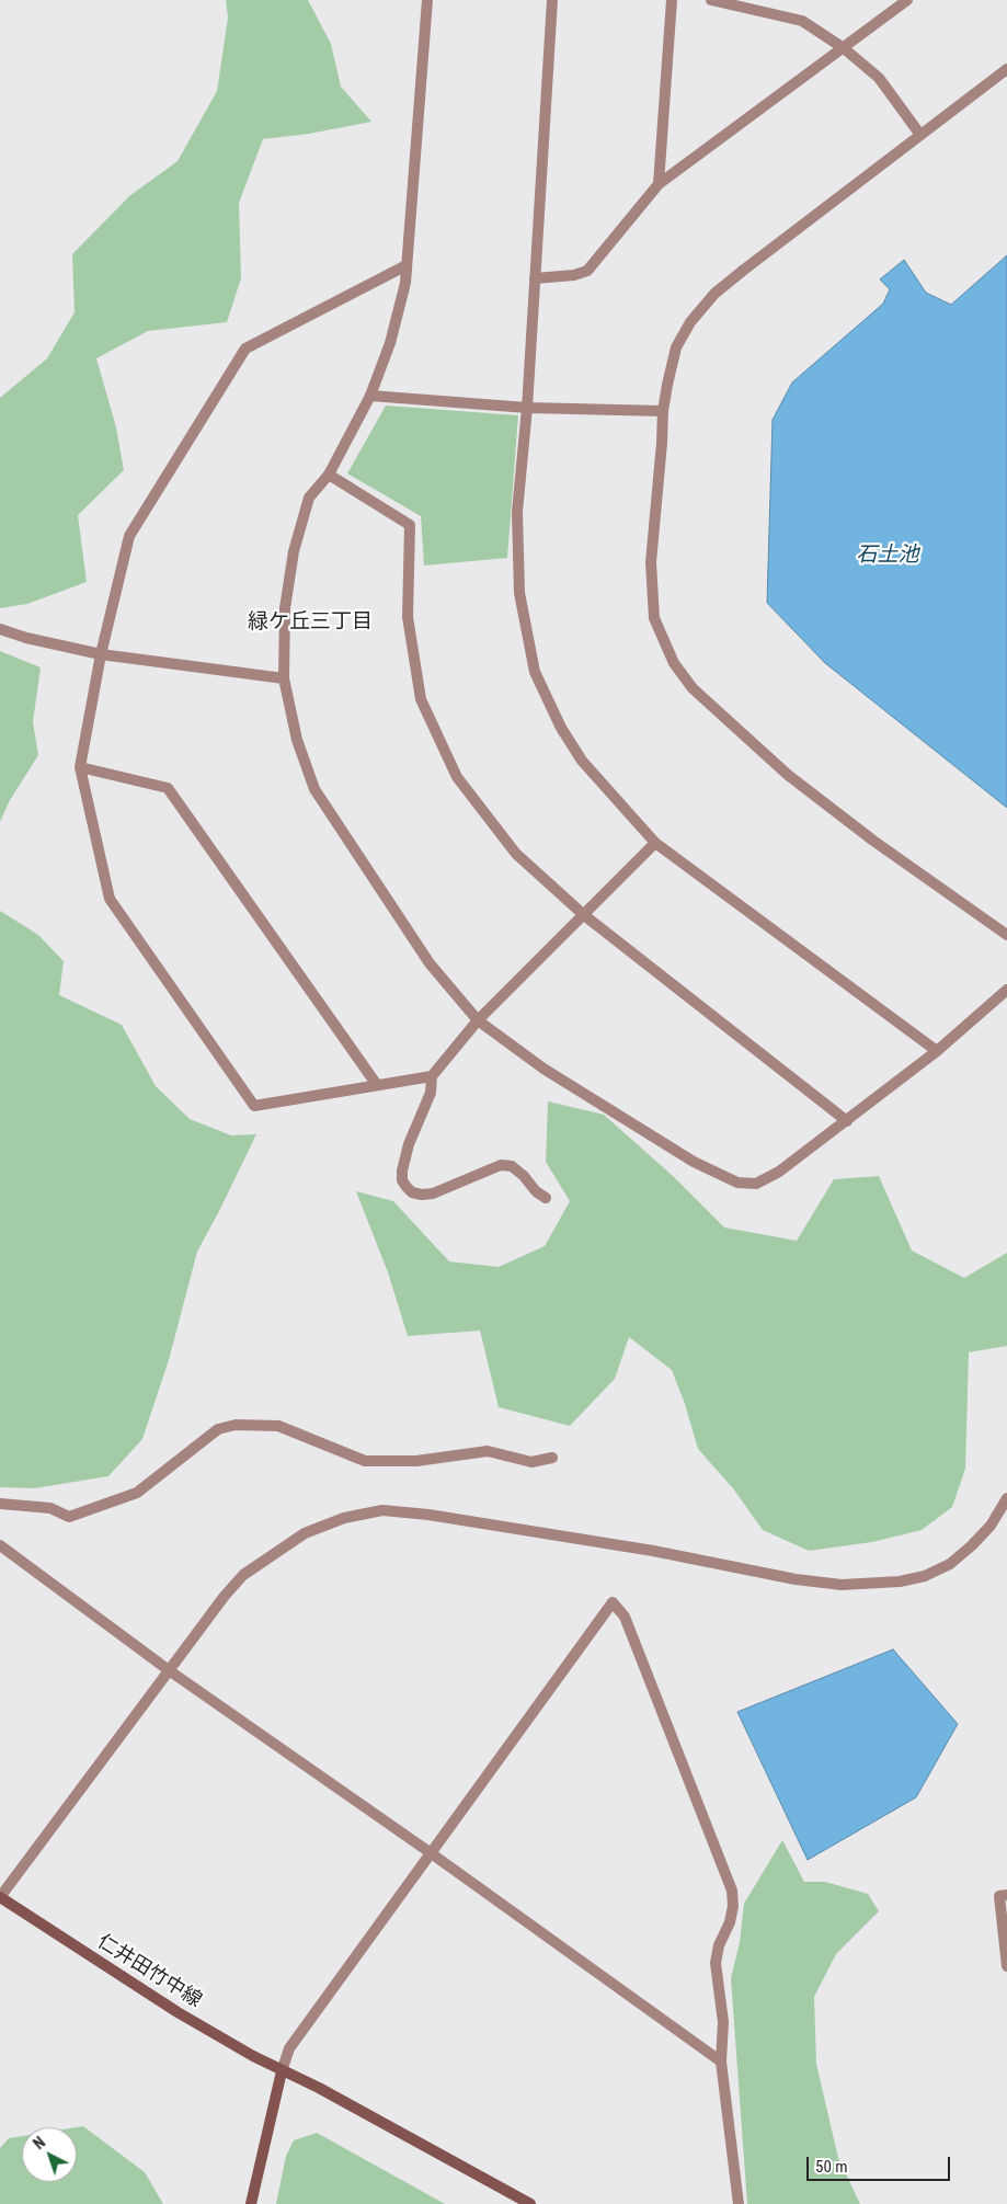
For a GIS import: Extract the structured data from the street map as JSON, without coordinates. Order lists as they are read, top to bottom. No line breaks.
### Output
{"streets":{"main road":["仁井田竹中線"]},"districts":["緑ケ丘三丁目"],"water":["石土池"],"scale_bar":"50 m","north":"top left"}
